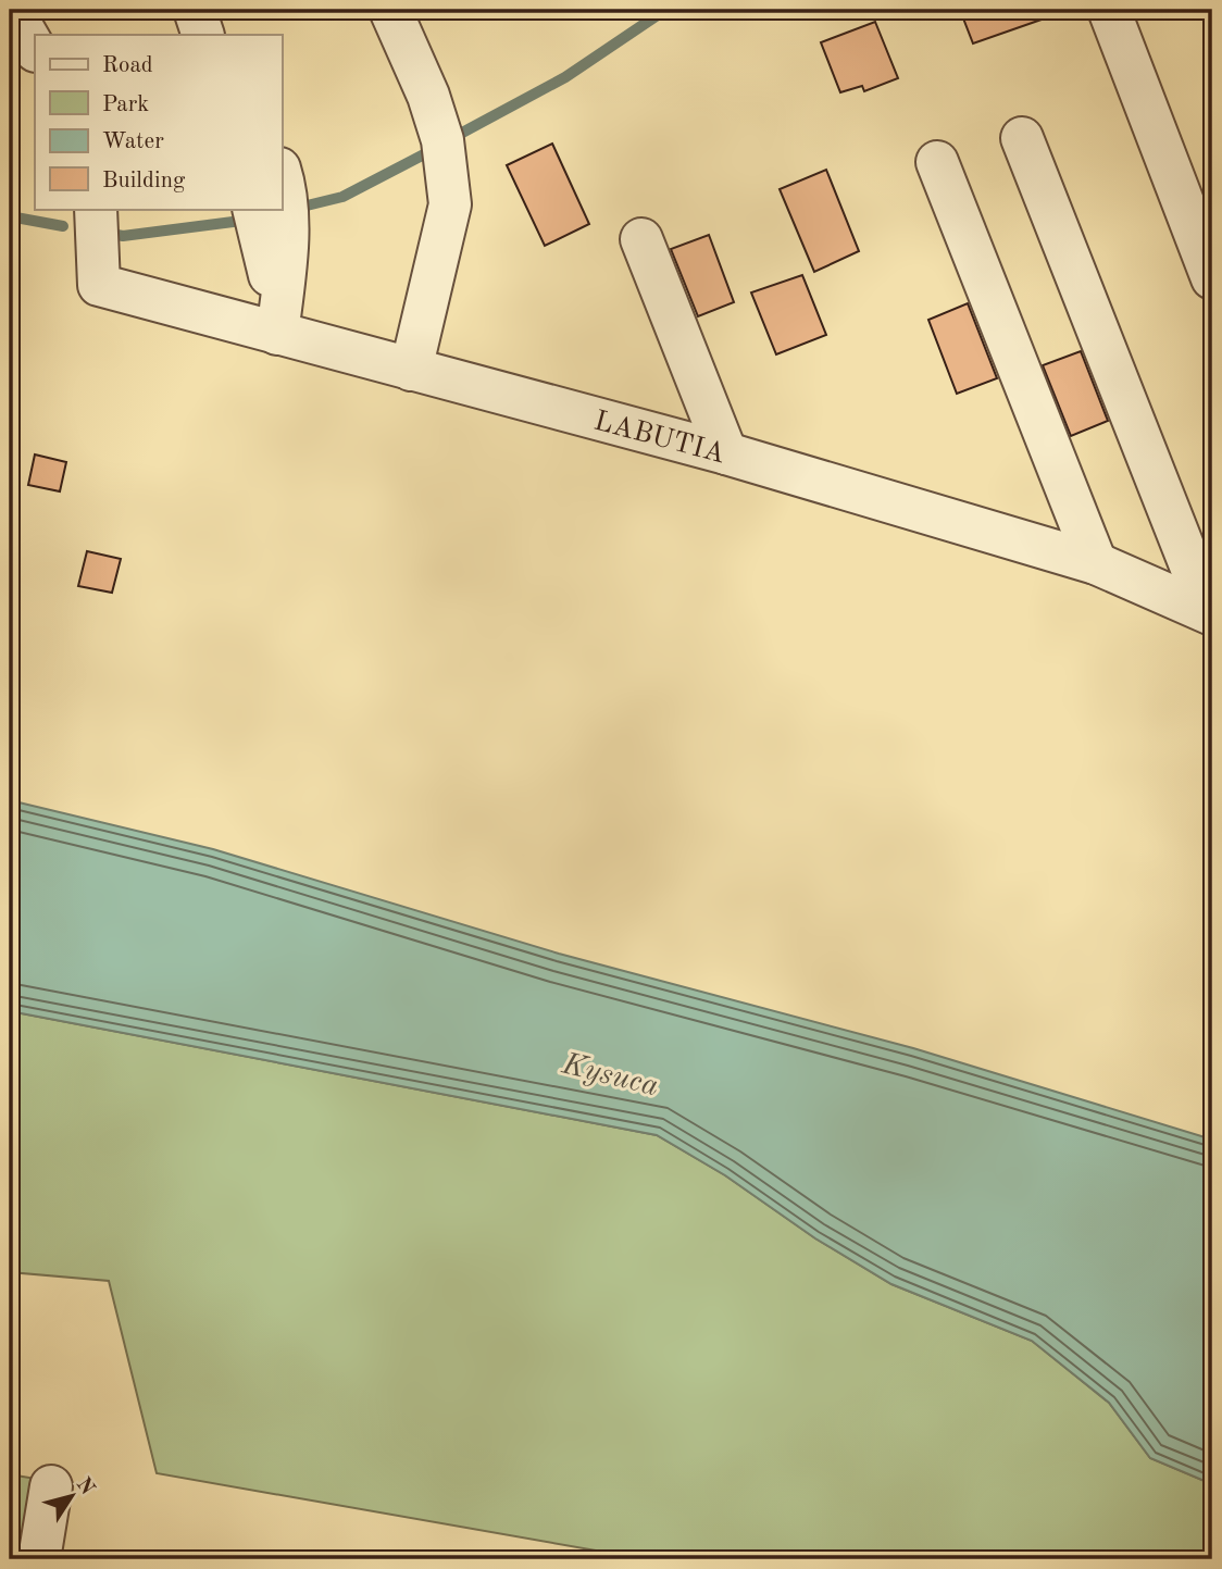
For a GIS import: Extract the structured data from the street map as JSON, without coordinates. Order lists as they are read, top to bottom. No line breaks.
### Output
{"streets":{"street":["LABUTIA"]},"water":["Kysuca"],"legend":["Road","Park","Water","Building"],"north":"top right"}
